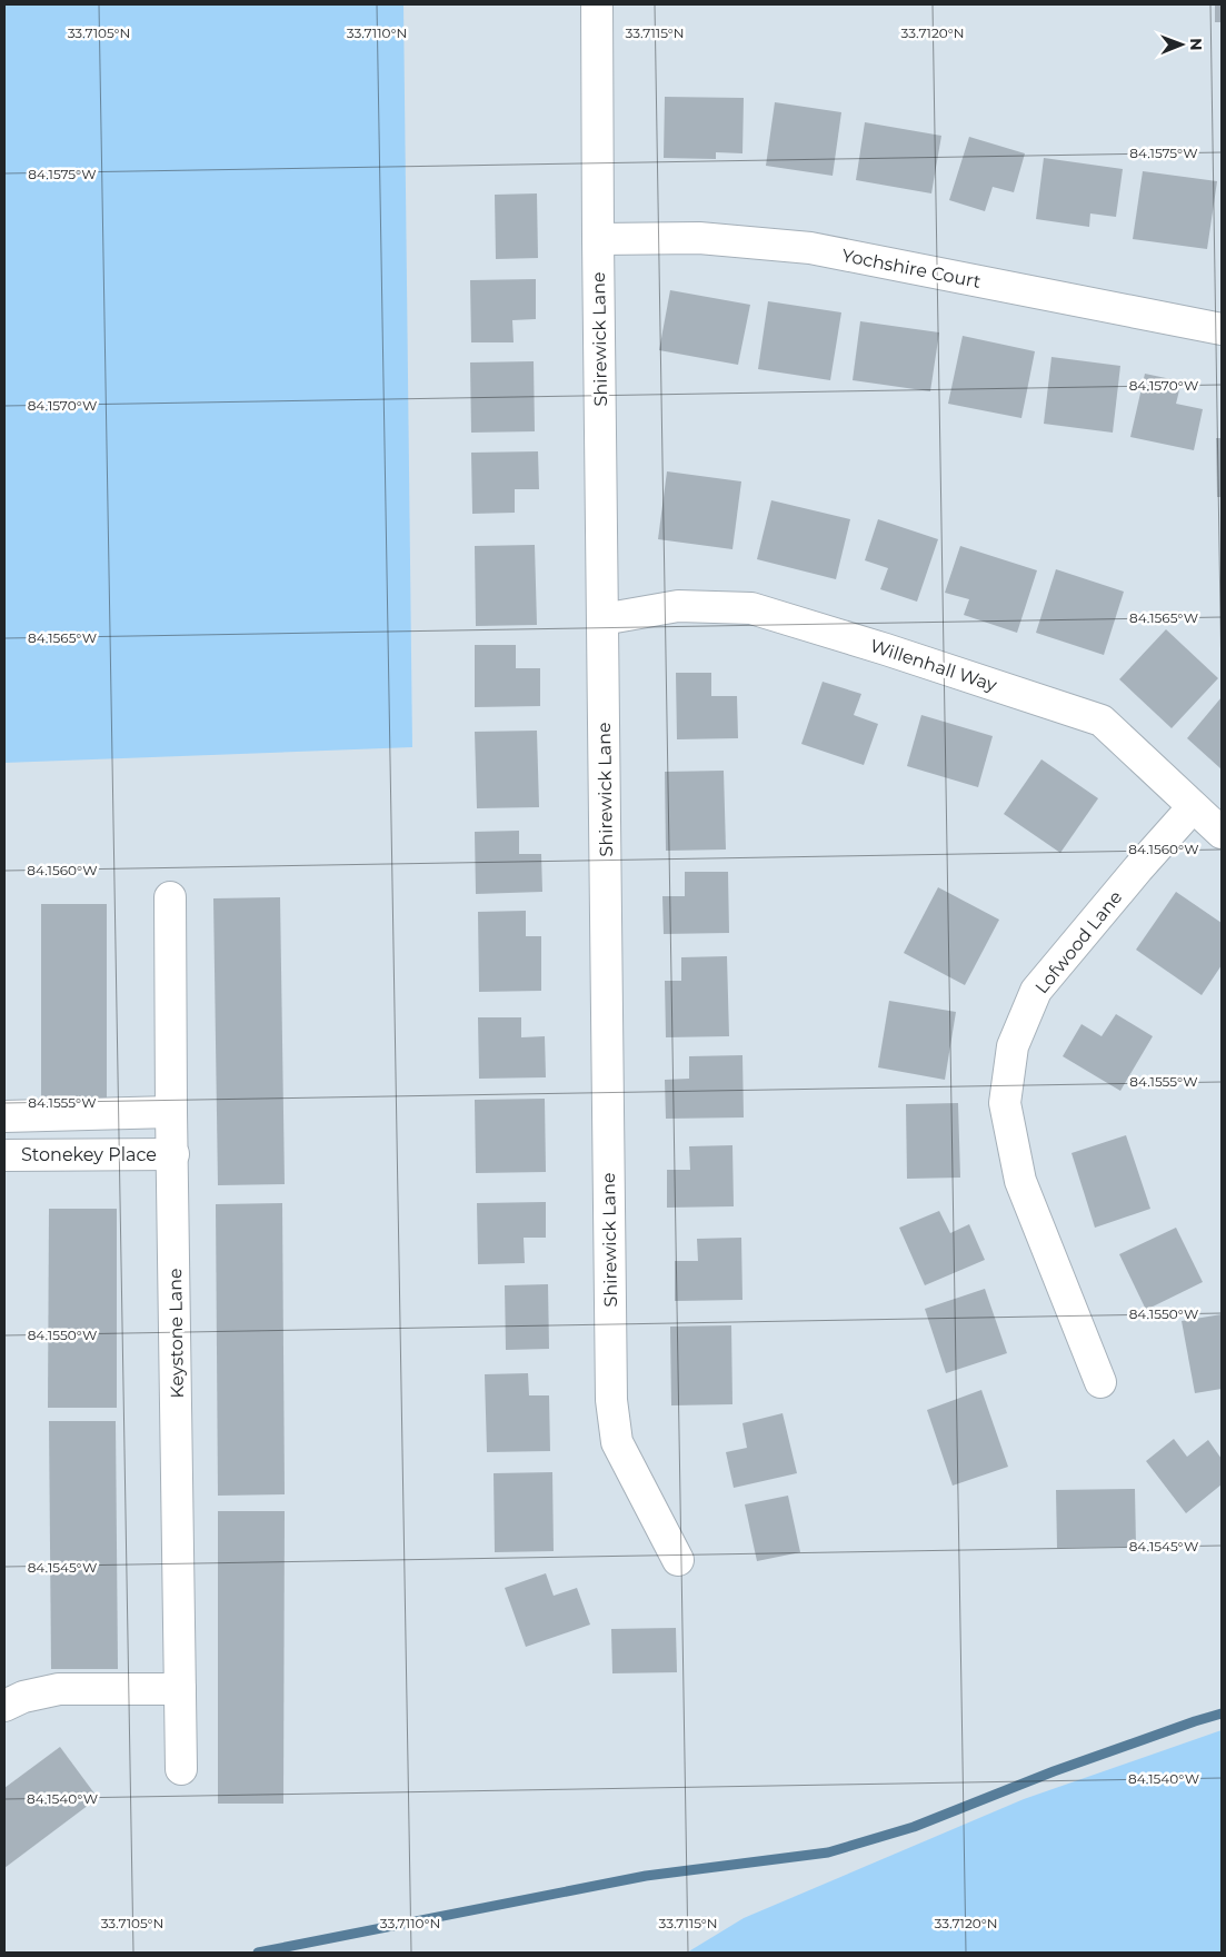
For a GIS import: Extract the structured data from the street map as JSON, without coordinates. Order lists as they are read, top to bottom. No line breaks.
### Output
{"streets":{"street":["Yochshire Court","Shirewick Lane","Willenhall Way","Lofwood Lane","Stonekey Place","Keystone Lane"]},"crossings":[["Yochshire Court","Shirewick Lane"],["Shirewick Lane","Willenhall Way"],["Willenhall Way","Lofwood Lane"],["Stonekey Place","Keystone Lane"]],"north":"right","coordinates":["33.7105°N","33.7110°N","33.7115°N","33.7120°N","84.1575°W","84.1570°W","84.1565°W","84.1560°W","84.1555°W","84.1550°W","84.1545°W","84.1540°W"]}
